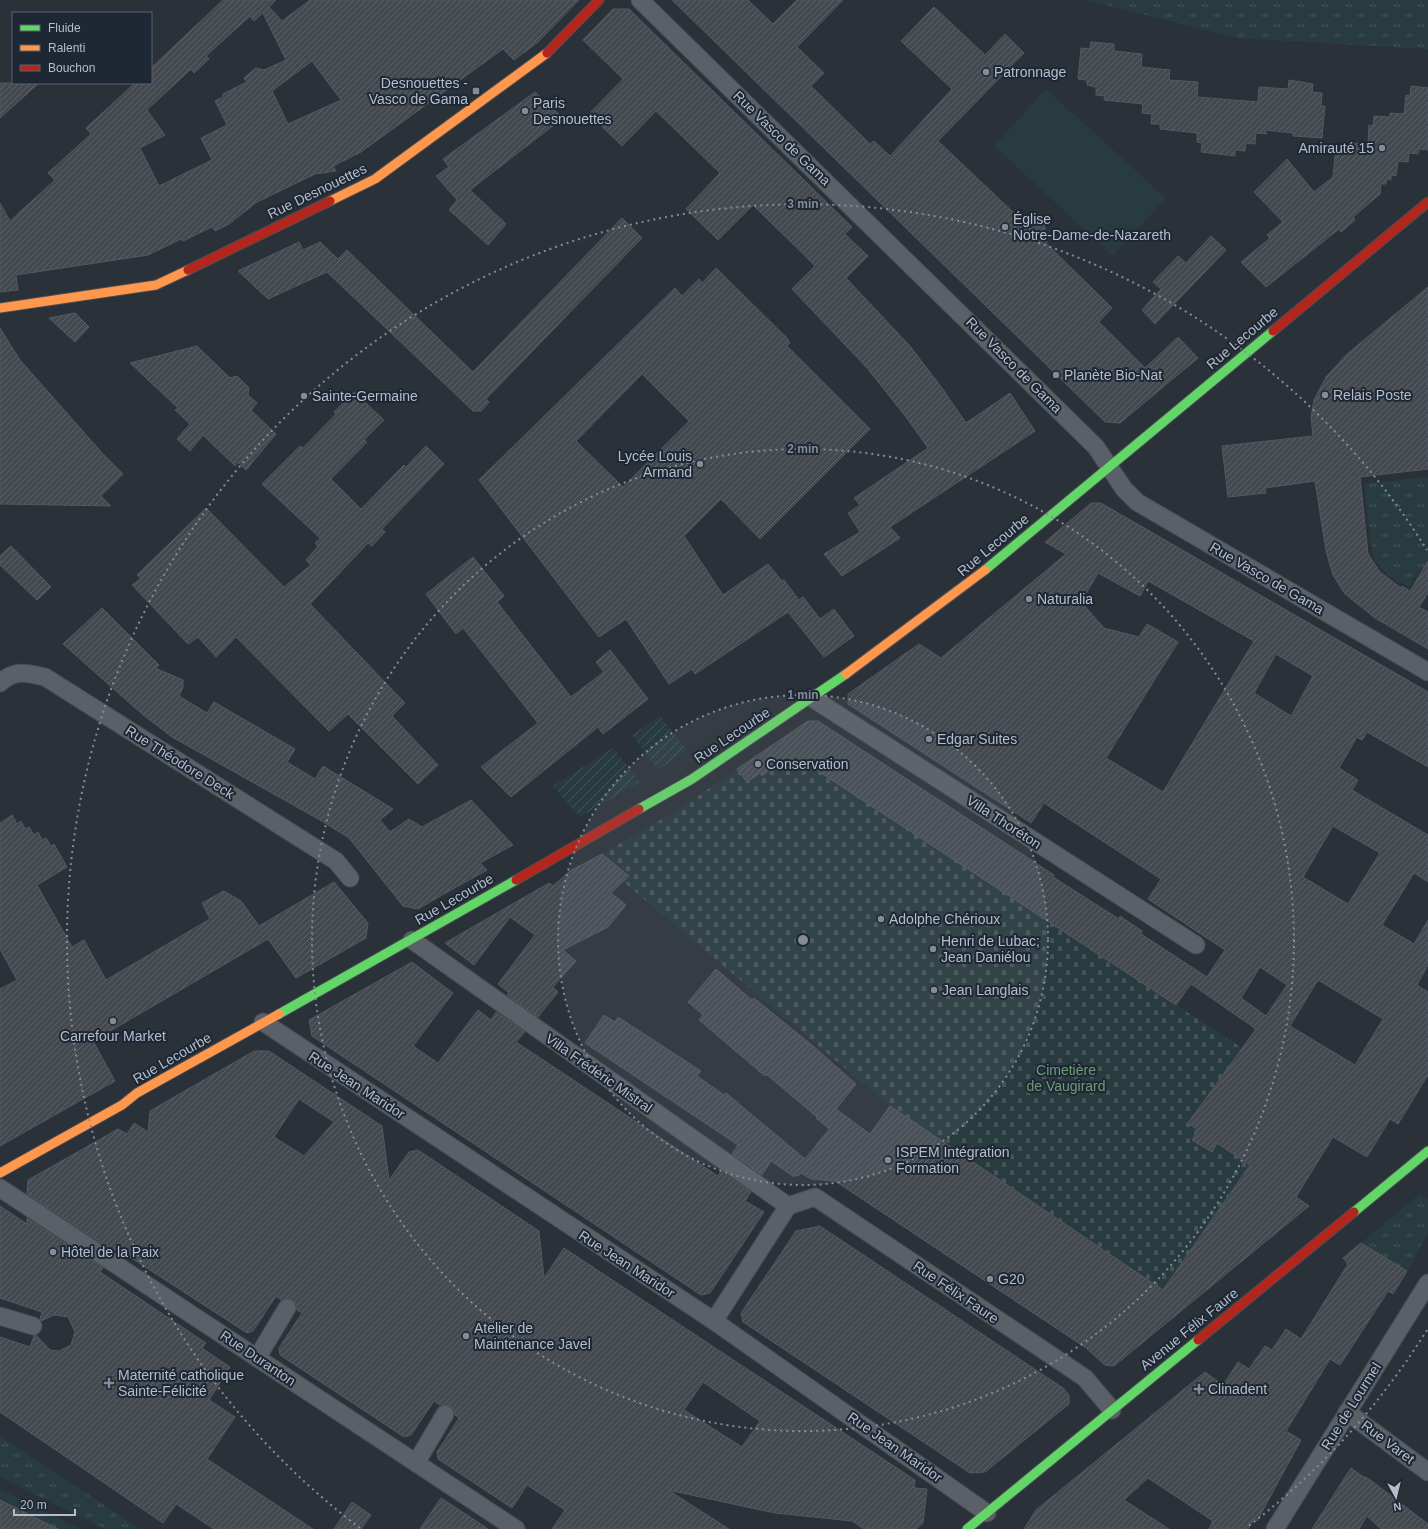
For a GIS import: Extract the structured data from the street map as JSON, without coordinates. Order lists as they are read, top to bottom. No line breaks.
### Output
{"streets":{"main road":["Rue Desnouettes","Rue Lecourbe","Avenue Félix Faure"],"street":["Rue Vasco de Gama","Rue Théodore Deck","Villa Thoréton","Villa Frédéric Mistral","Rue Jean Maridor","Rue Félix Faure","Rue Duranton","Rue de Lourmel","Rue Varet"]},"crossings":[["Rue Vasco de Gama","Rue Lecourbe"],["Rue Lecourbe","Villa Thoréton"],["Rue Lecourbe","Villa Frédéric Mistral"],["Rue Lecourbe","Rue Jean Maridor"],["Villa Frédéric Mistral","Rue Félix Faure"],["Rue Jean Maridor","Avenue Félix Faure"],["Rue Félix Faure","Avenue Félix Faure"],["Rue de Lourmel","Rue Varet"]],"parks":["Cimetière de Vaugirard"],"places":{"other":["Patronnage","Paris Desnouettes","Amirauté 15","Église Notre-Dame-de-Nazareth","Planète Bio-Nat","Relais Poste","Sainte-Germaine","Lycée Louis Armand","Naturalia","Edgar Suites","Conservation","Adolphe Chérioux","Henri de Lubac; Jean Daniélou","Jean Langlais","Carrefour Market","ISPEM Intégration Formation","Hôtel de la Paix","G20","Atelier de Maintenance Javel"],"transit":["Desnouettes - Vasco de Gama"],"health":["Maternité catholique Sainte-Félicité","Clinadent"]},"legend":["Fluide","Ralenti","Bouchon"],"scale_bar":"20 m","north":"bottom","rings":["3 min","2 min","1 min"]}
